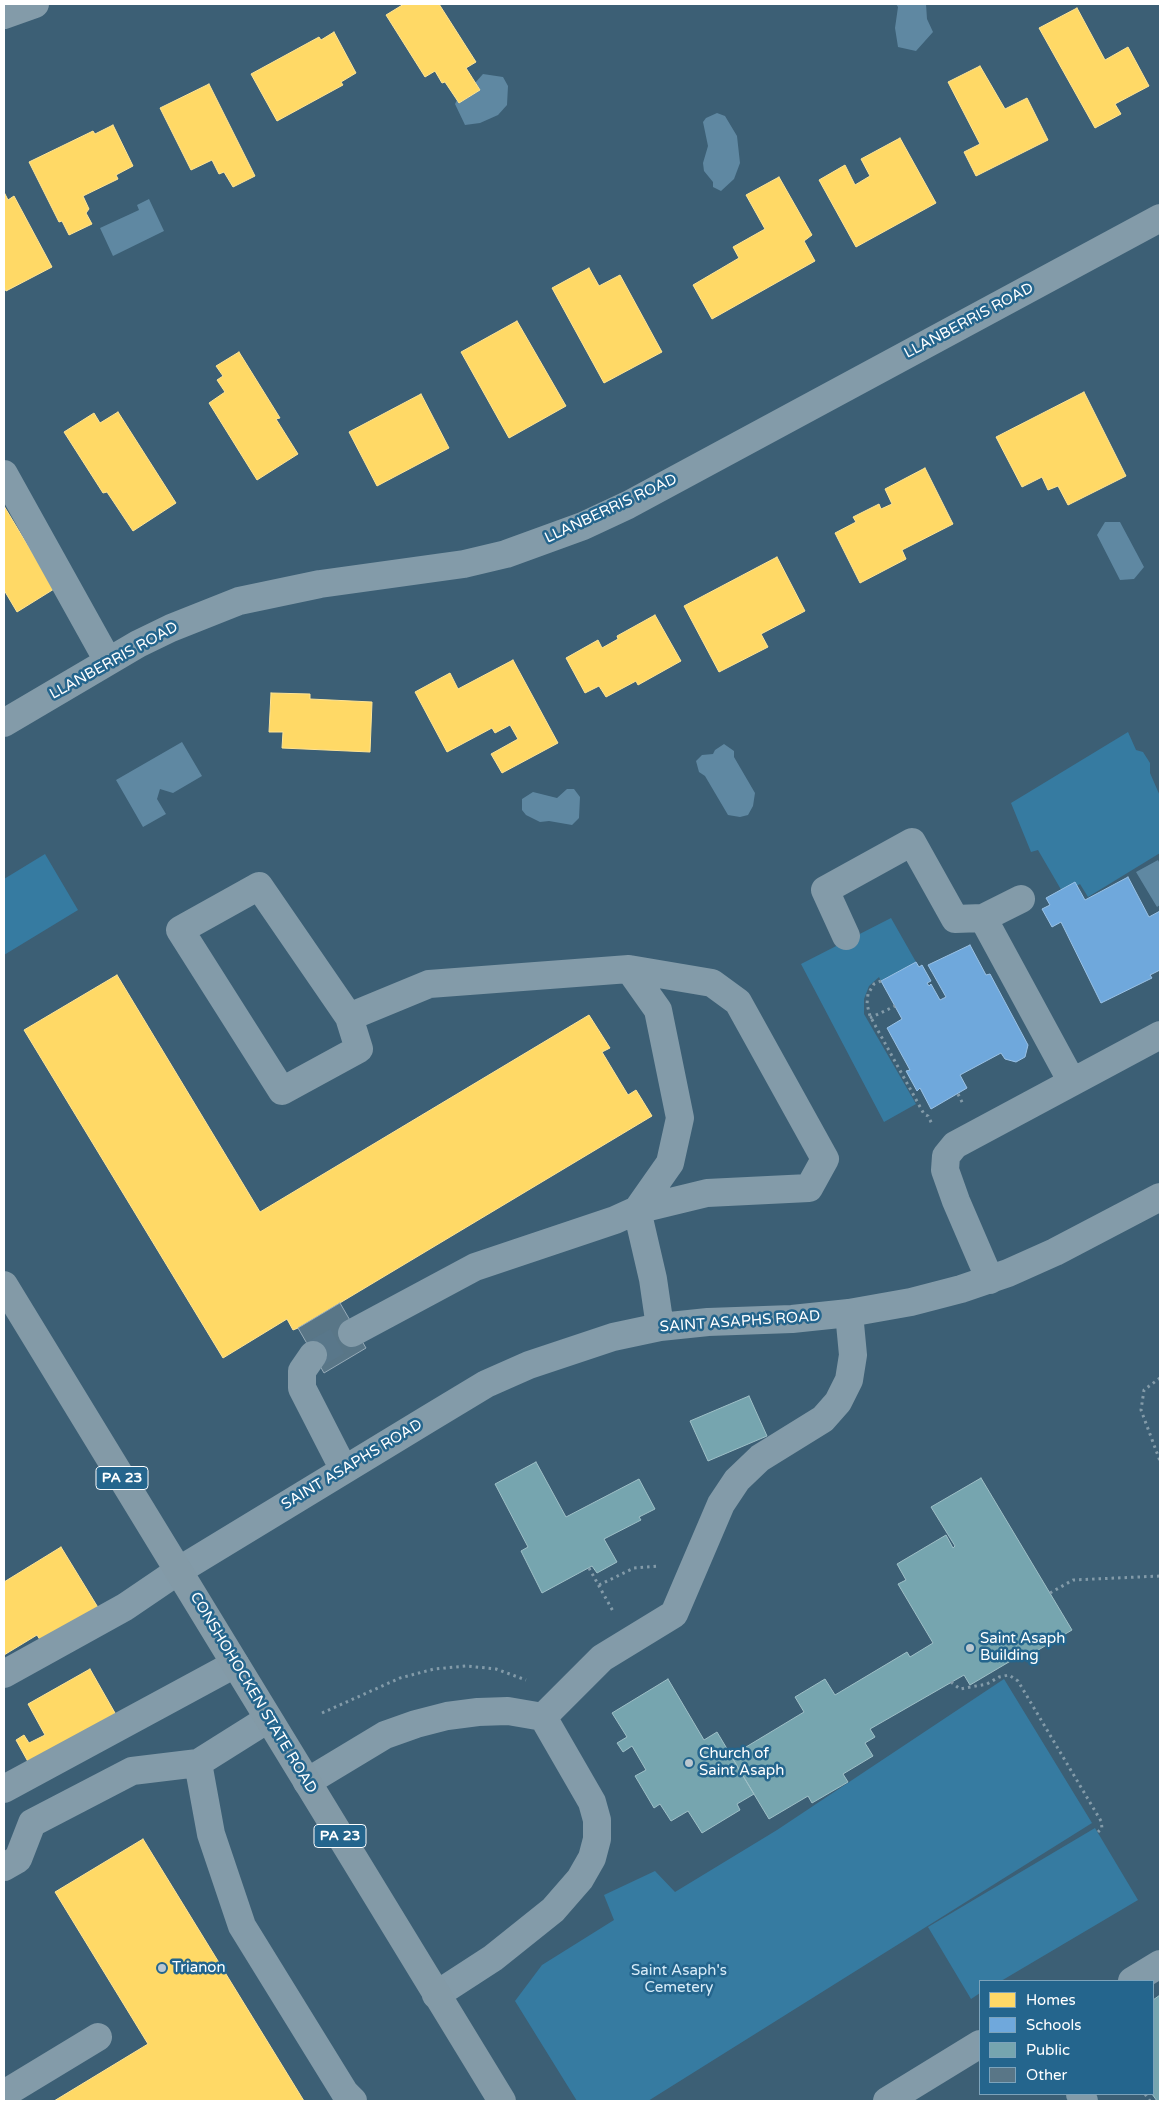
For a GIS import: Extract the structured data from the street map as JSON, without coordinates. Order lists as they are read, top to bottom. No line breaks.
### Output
{"streets":{"main road":["PA 23","CONSHOHOCKEN STATE ROAD"],"street":["LLANBERRIS ROAD","SAINT ASAPHS ROAD"]},"crossings":[["SAINT ASAPHS ROAD","CONSHOHOCKEN STATE ROAD"]],"parks":["Saint Asaph's Cemetery"],"places":["Saint Asaph Building","Church of Saint Asaph","Trianon"],"legend":["Homes","Schools","Public","Other"]}
